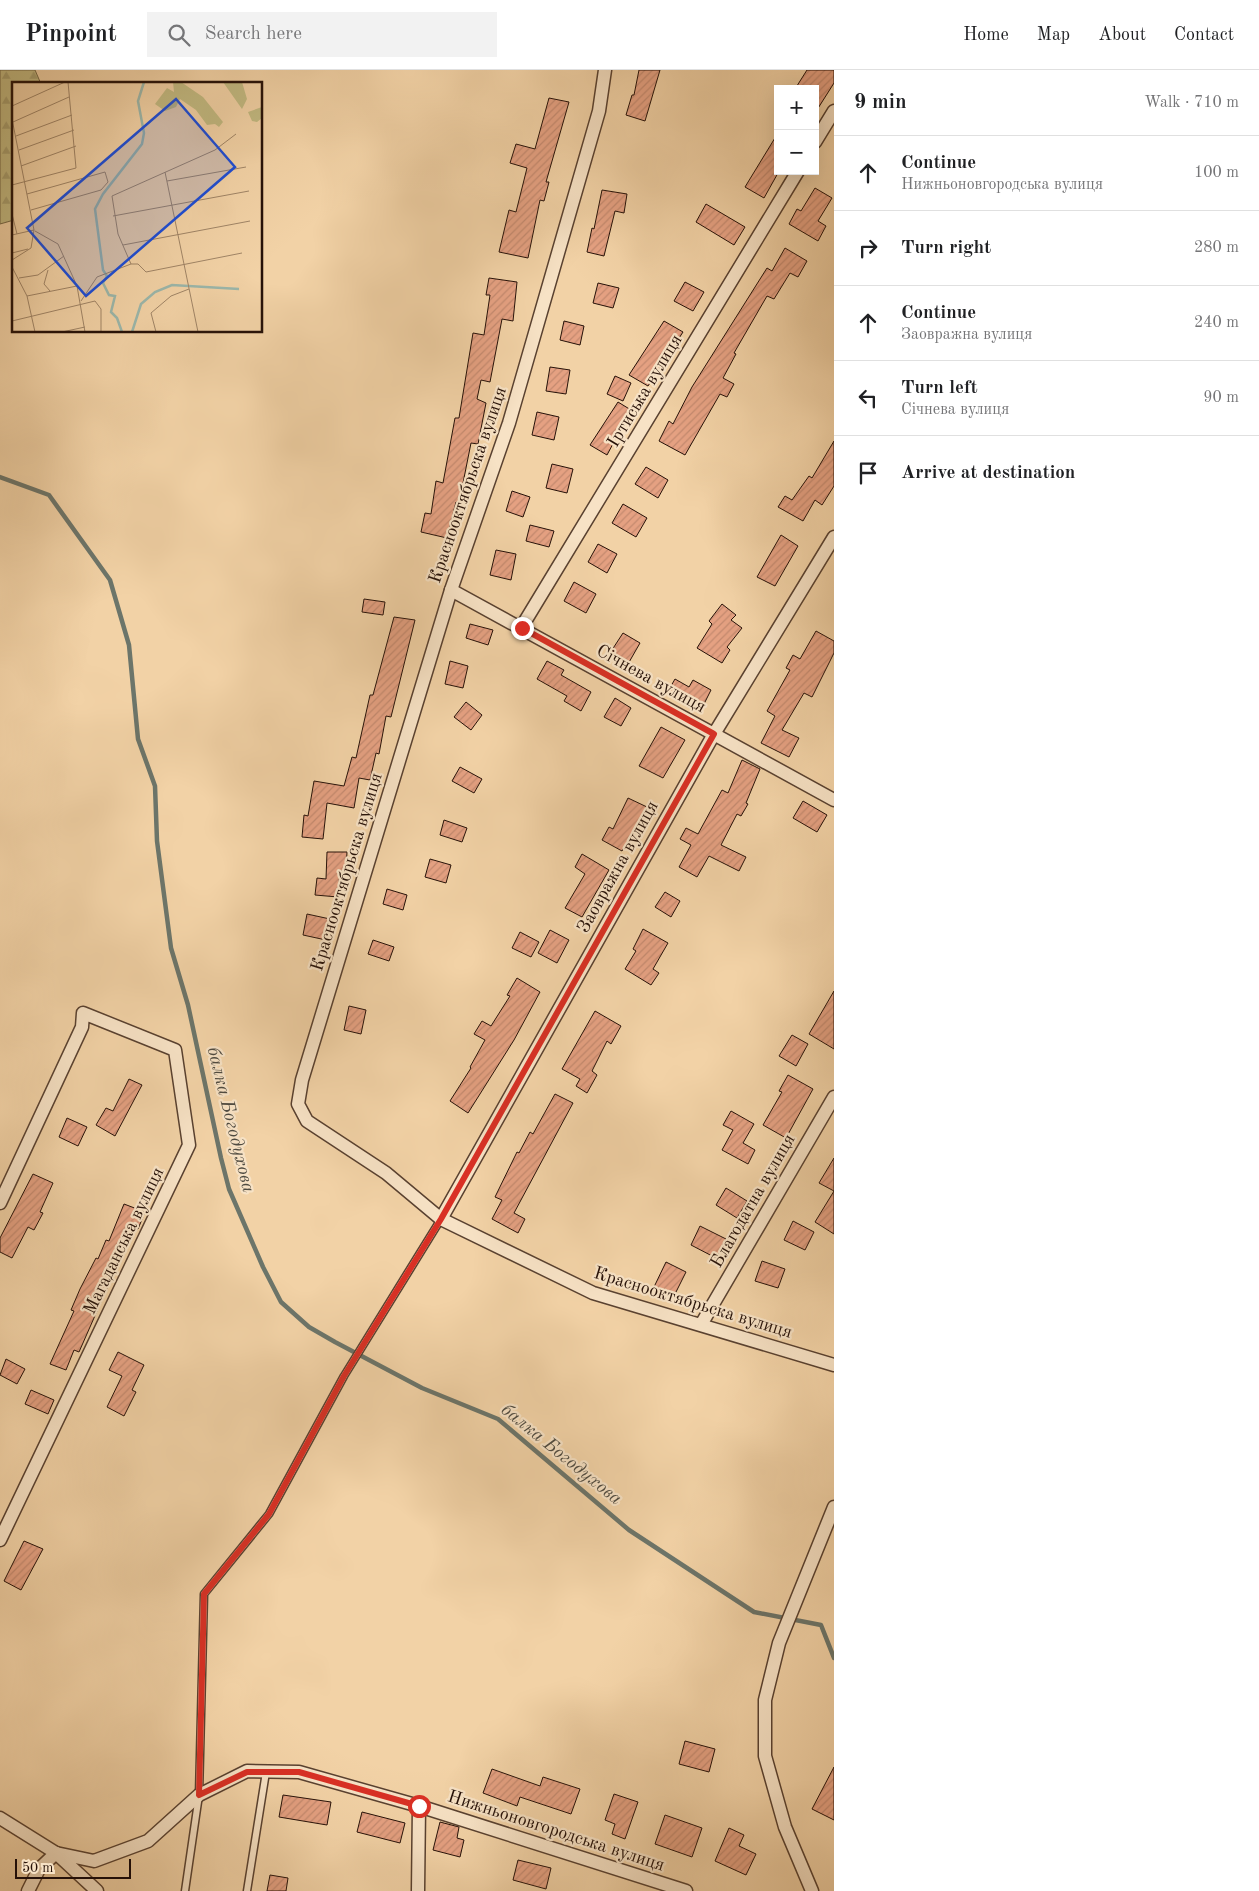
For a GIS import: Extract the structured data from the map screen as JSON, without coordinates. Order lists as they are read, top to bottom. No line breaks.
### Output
{"streets":{"street":["Іртиська вулиця","Краснооктябрьска вулиця","Січнева вулиця","Заовражна вулиця","Благодатна вулиця","Магаданська вулиця","Нижньоновгородська вулиця"]},"crossings":[["Іртиська вулиця","Січнева вулиця"],["Краснооктябрьска вулиця","Січнева вулиця"],["Краснооктябрьска вулиця","Заовражна вулиця"],["Краснооктябрьска вулиця","Благодатна вулиця"],["Січнева вулиця","Заовражна вулиця"]],"water":["балка Богодухова"],"scale_bar":"50 m","page":{"header":"Pinpoint","search":"Search here","nav":["Home","Map","About","Contact"],"heading":["9 min","Walk · 710 m"],"map_buttons":["+","−"],"list":[["Continue","Нижньоновгородська вулиця","100 m"],["Turn right","280 m"],["Continue","Заовражна вулиця","240 m"],["Turn left","Січнева вулиця","90 m"],"Arrive at destination"],"scale":"50 m"}}
